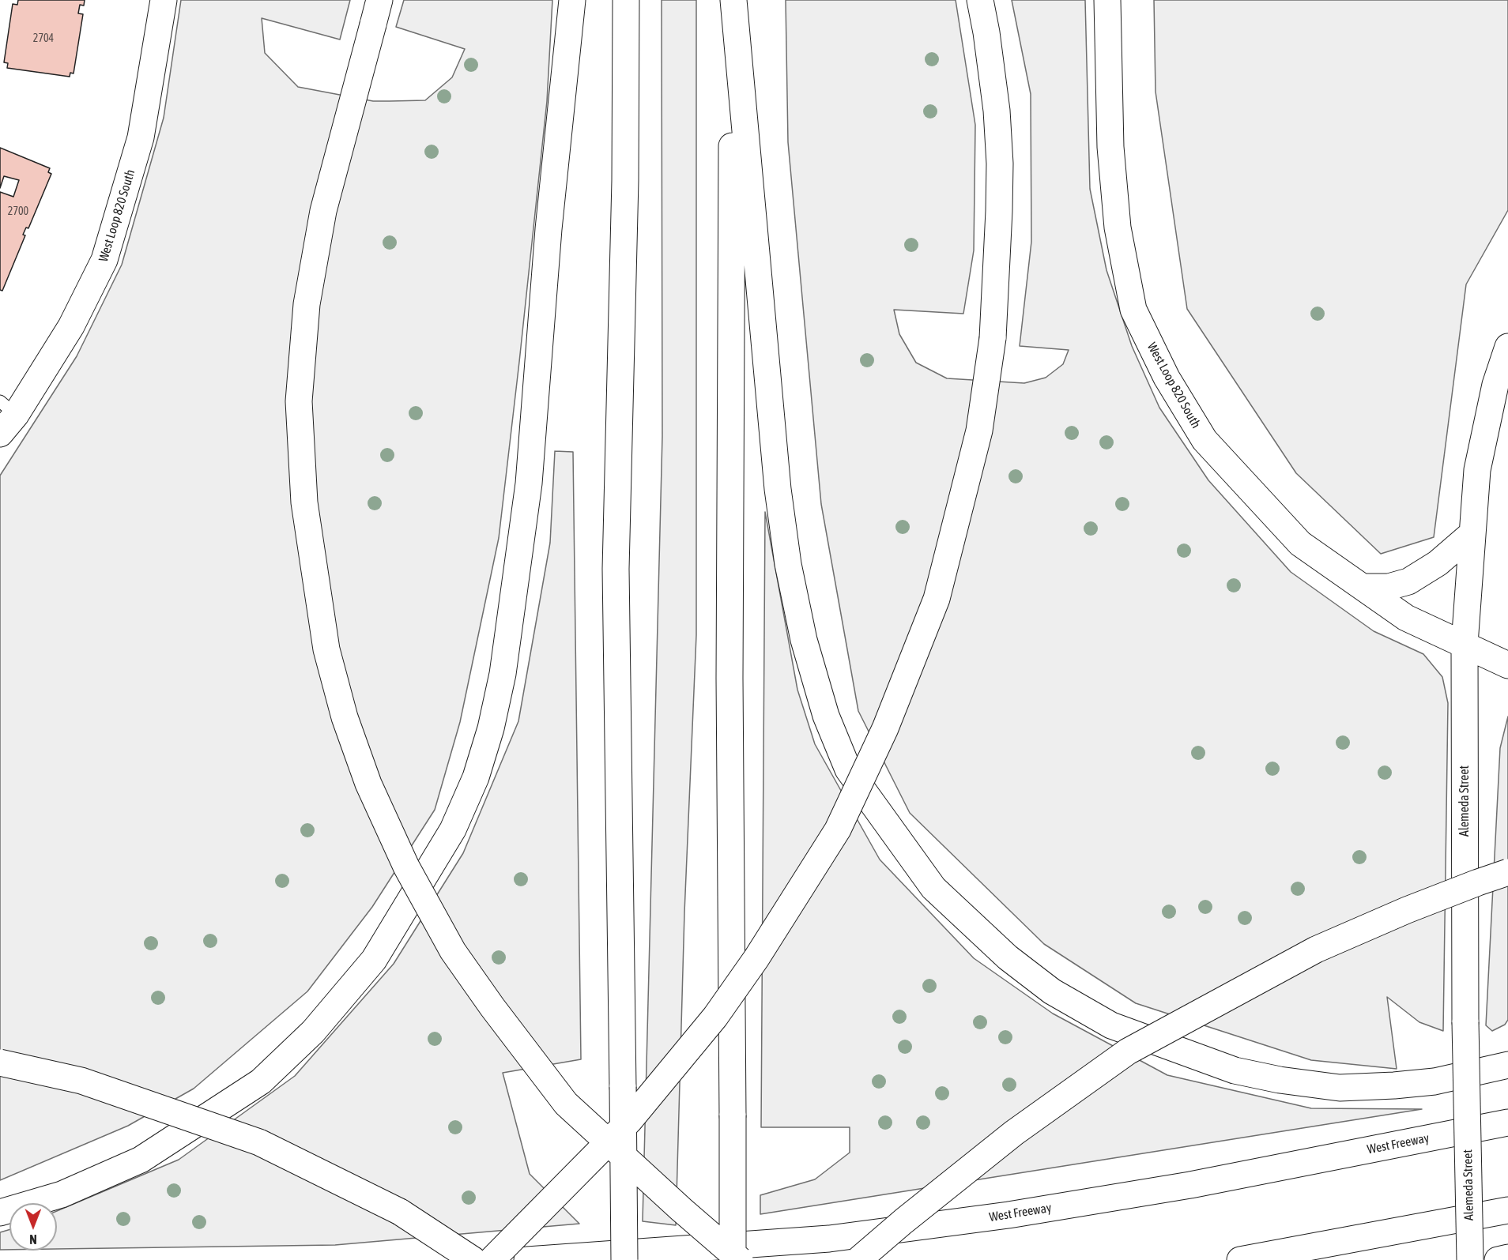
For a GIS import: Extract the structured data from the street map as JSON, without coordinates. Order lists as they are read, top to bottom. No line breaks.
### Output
{"streets":{"main road":["West Loop 820 South","Alemeda Street","West Freeway"]},"crossings":[["West Loop 820 South","Alemeda Street"]],"house_numbers":["2704","2700"],"north":"bottom"}
